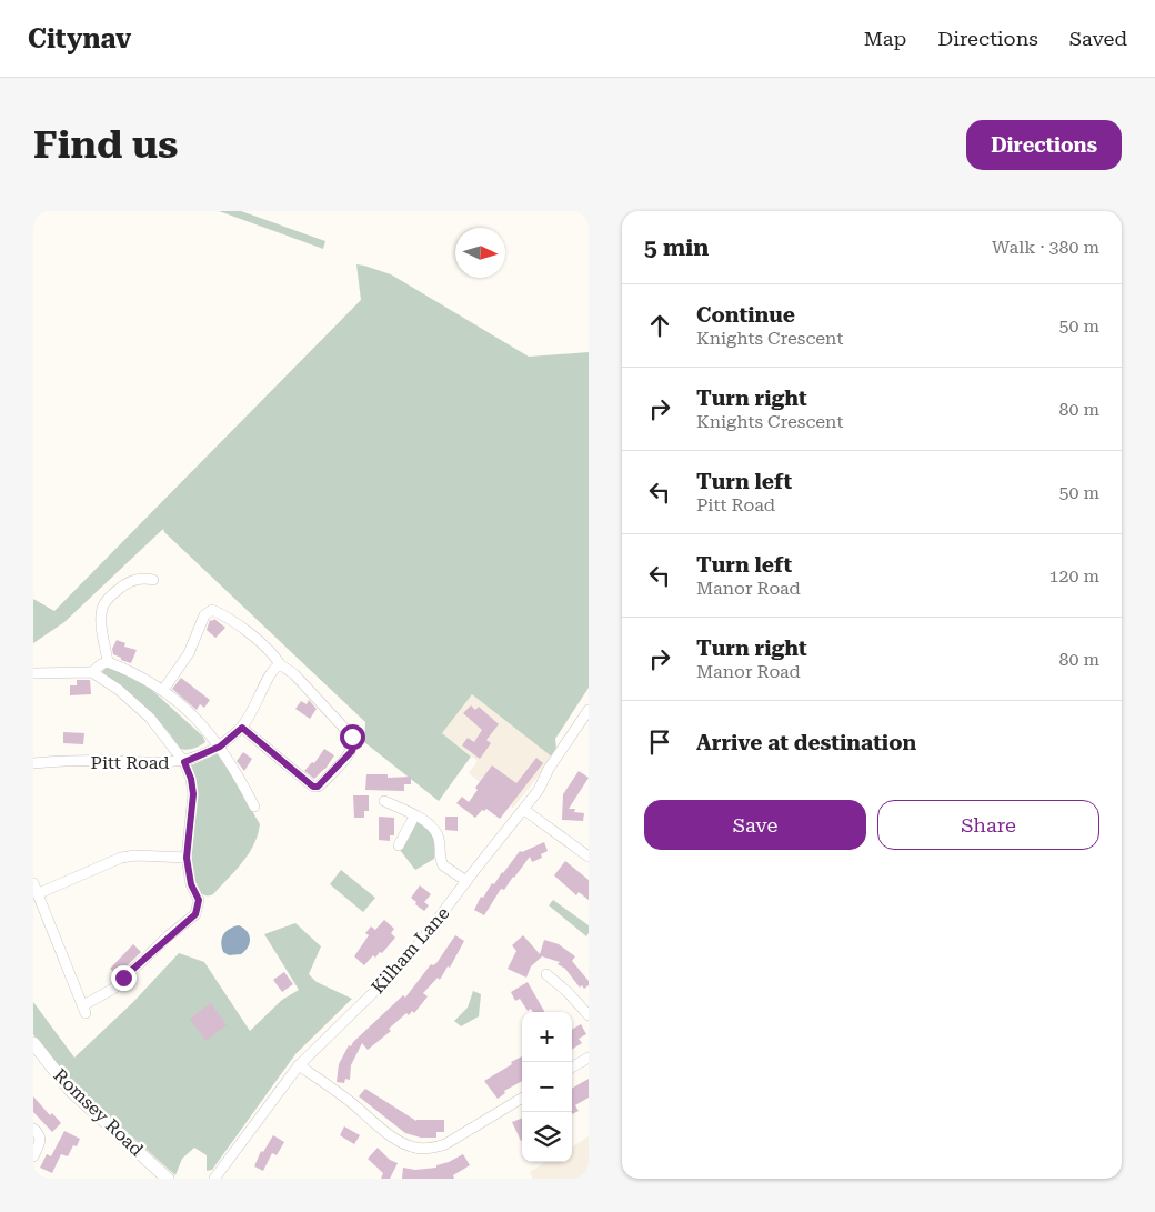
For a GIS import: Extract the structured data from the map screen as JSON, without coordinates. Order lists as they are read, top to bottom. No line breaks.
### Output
{"streets":{"main road":["Romsey Road"],"street":["Pitt Road","Kilham Lane"]},"north":"right","page":{"header":"Citynav","nav":["Map","Directions","Saved"],"buttons":["Directions",["Save","Share"]],"title":"Find us","heading":["5 min","Walk · 380 m"],"list":[["Continue","Knights Crescent","50 m"],["Turn right","Knights Crescent","80 m"],["Turn left","Pitt Road","50 m"],["Turn left","Manor Road","120 m"],["Turn right","Manor Road","80 m"],"Arrive at destination"],"map_buttons":["+","−"]}}
